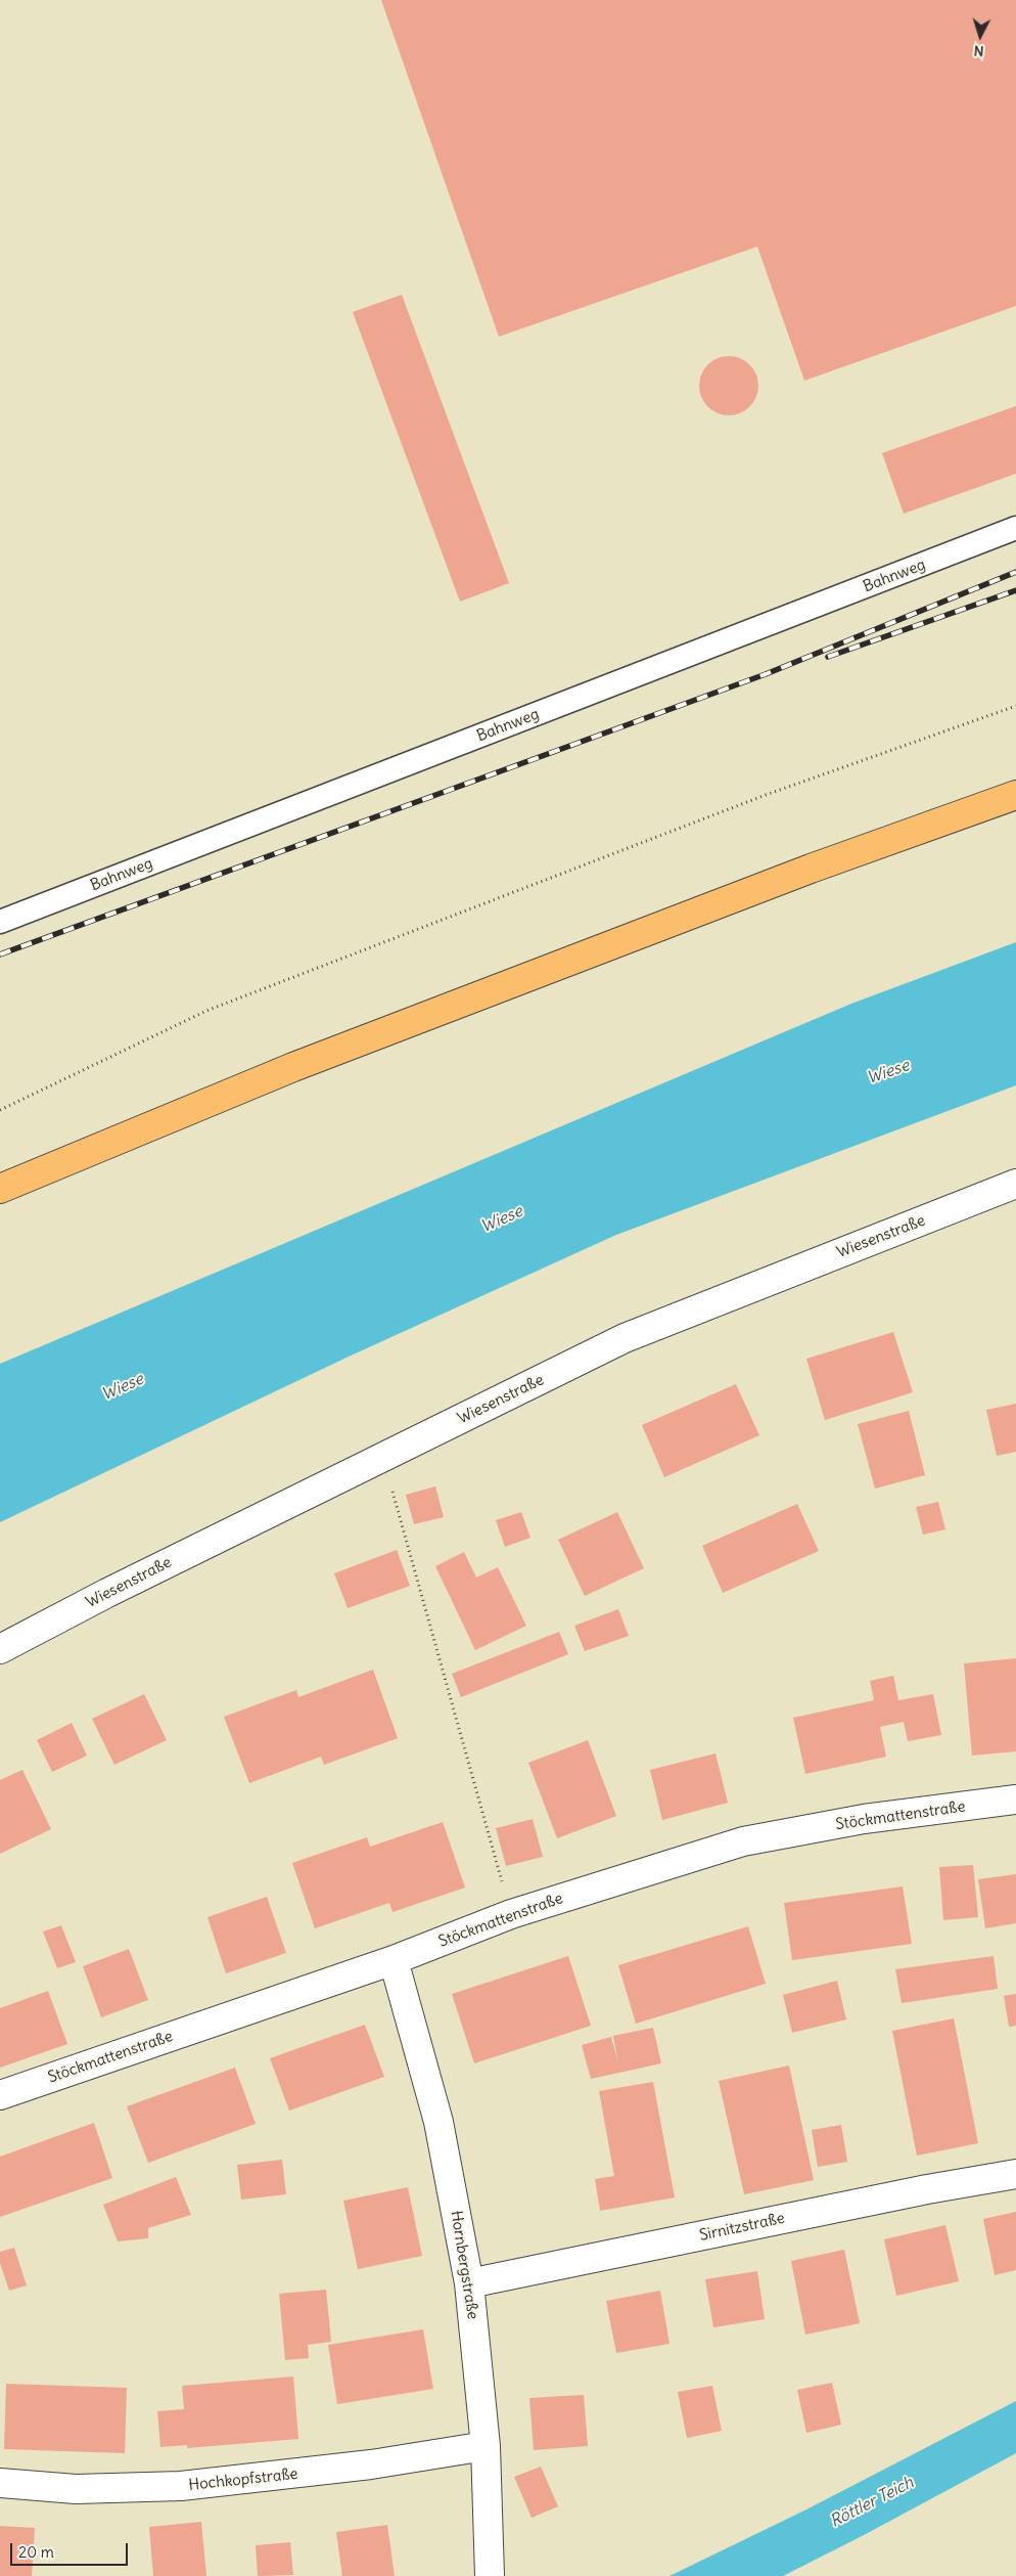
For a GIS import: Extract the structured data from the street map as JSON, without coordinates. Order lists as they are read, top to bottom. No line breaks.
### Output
{"streets":{"street":["Wiesenstraße","Stöckmattenstraße","Sirnitzstraße","Hornbergstraße","Hochkopfstraße"],"lane":["Bahnweg"]},"crossings":[["Stöckmattenstraße","Hornbergstraße"],["Sirnitzstraße","Hornbergstraße"],["Hornbergstraße","Hochkopfstraße"]],"water":["Wiese","Röttler Teich"],"scale_bar":"20 m","north":"bottom"}
